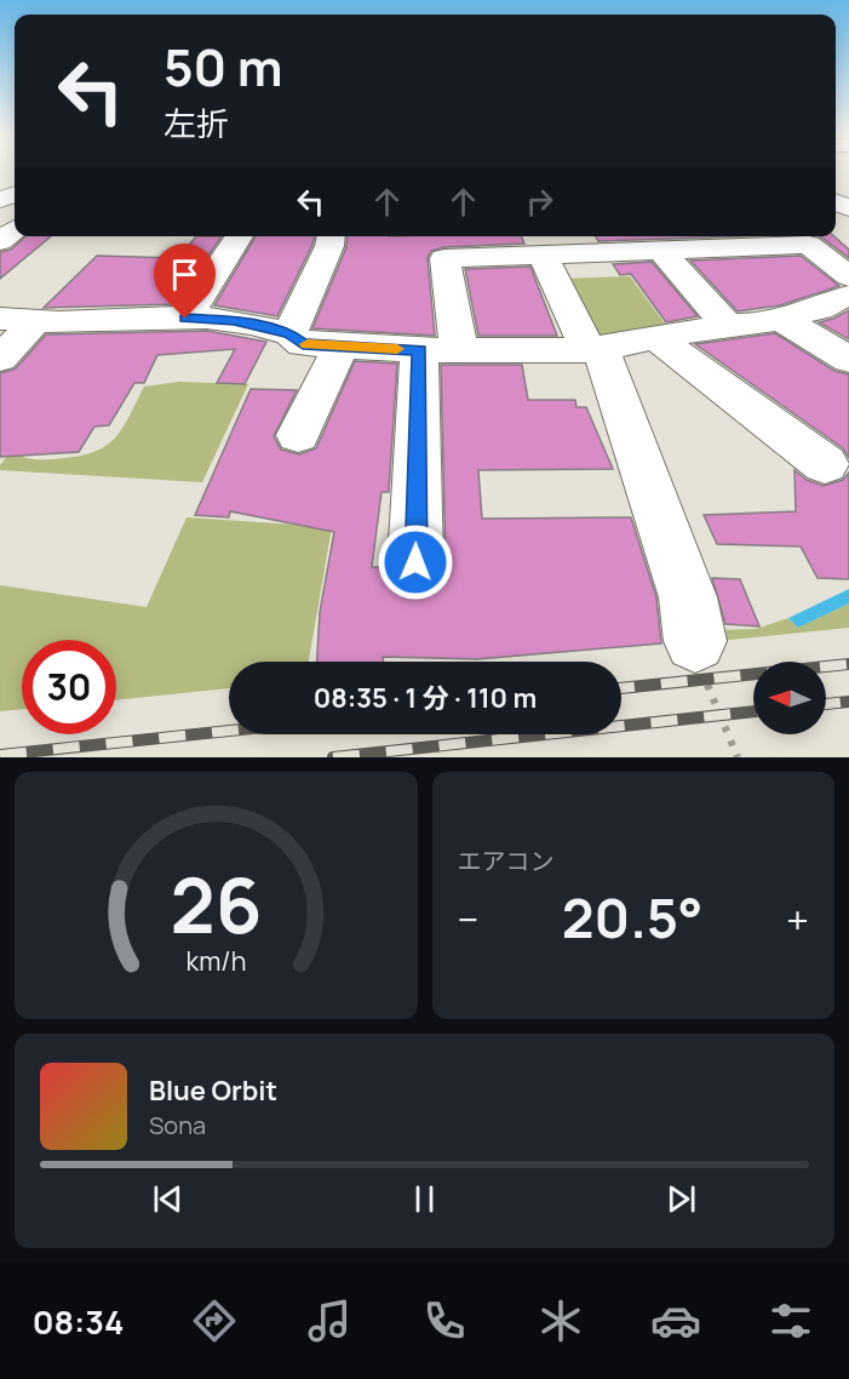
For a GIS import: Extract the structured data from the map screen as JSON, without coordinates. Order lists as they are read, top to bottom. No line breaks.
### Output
{"north":"left","page":{"turn":["50 m","左折"],"limit":"30","trip":"08:35 · 1 分 · 110 m","tile":"エアコン","heat":["−","20.5°","+"],"song":["Blue Orbit","Sona"],"tabs":"08:34","gauge":["26","km/h"]}}
